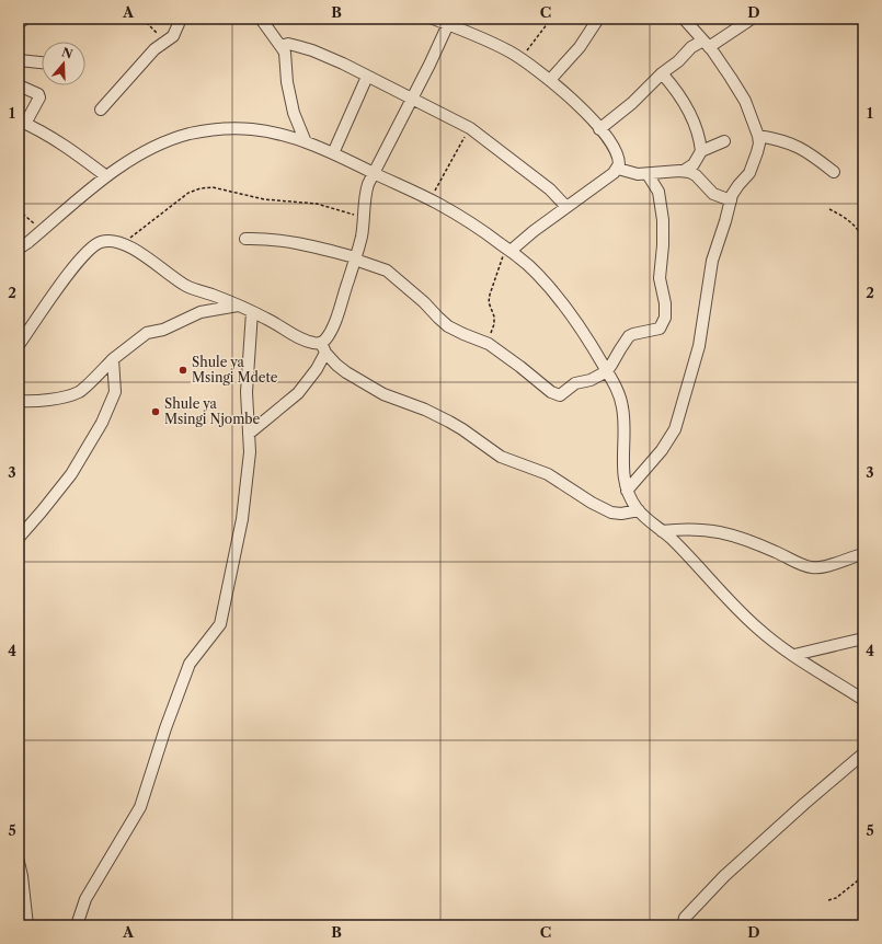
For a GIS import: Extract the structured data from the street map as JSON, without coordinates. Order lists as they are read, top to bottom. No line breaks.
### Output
{"places":["Shule ya Msingi Mdete","Shule ya Msingi Njombe"],"north":"top","grid":{"columns":["A","B","C","D"],"rows":["1","2","3","4","5"]}}
